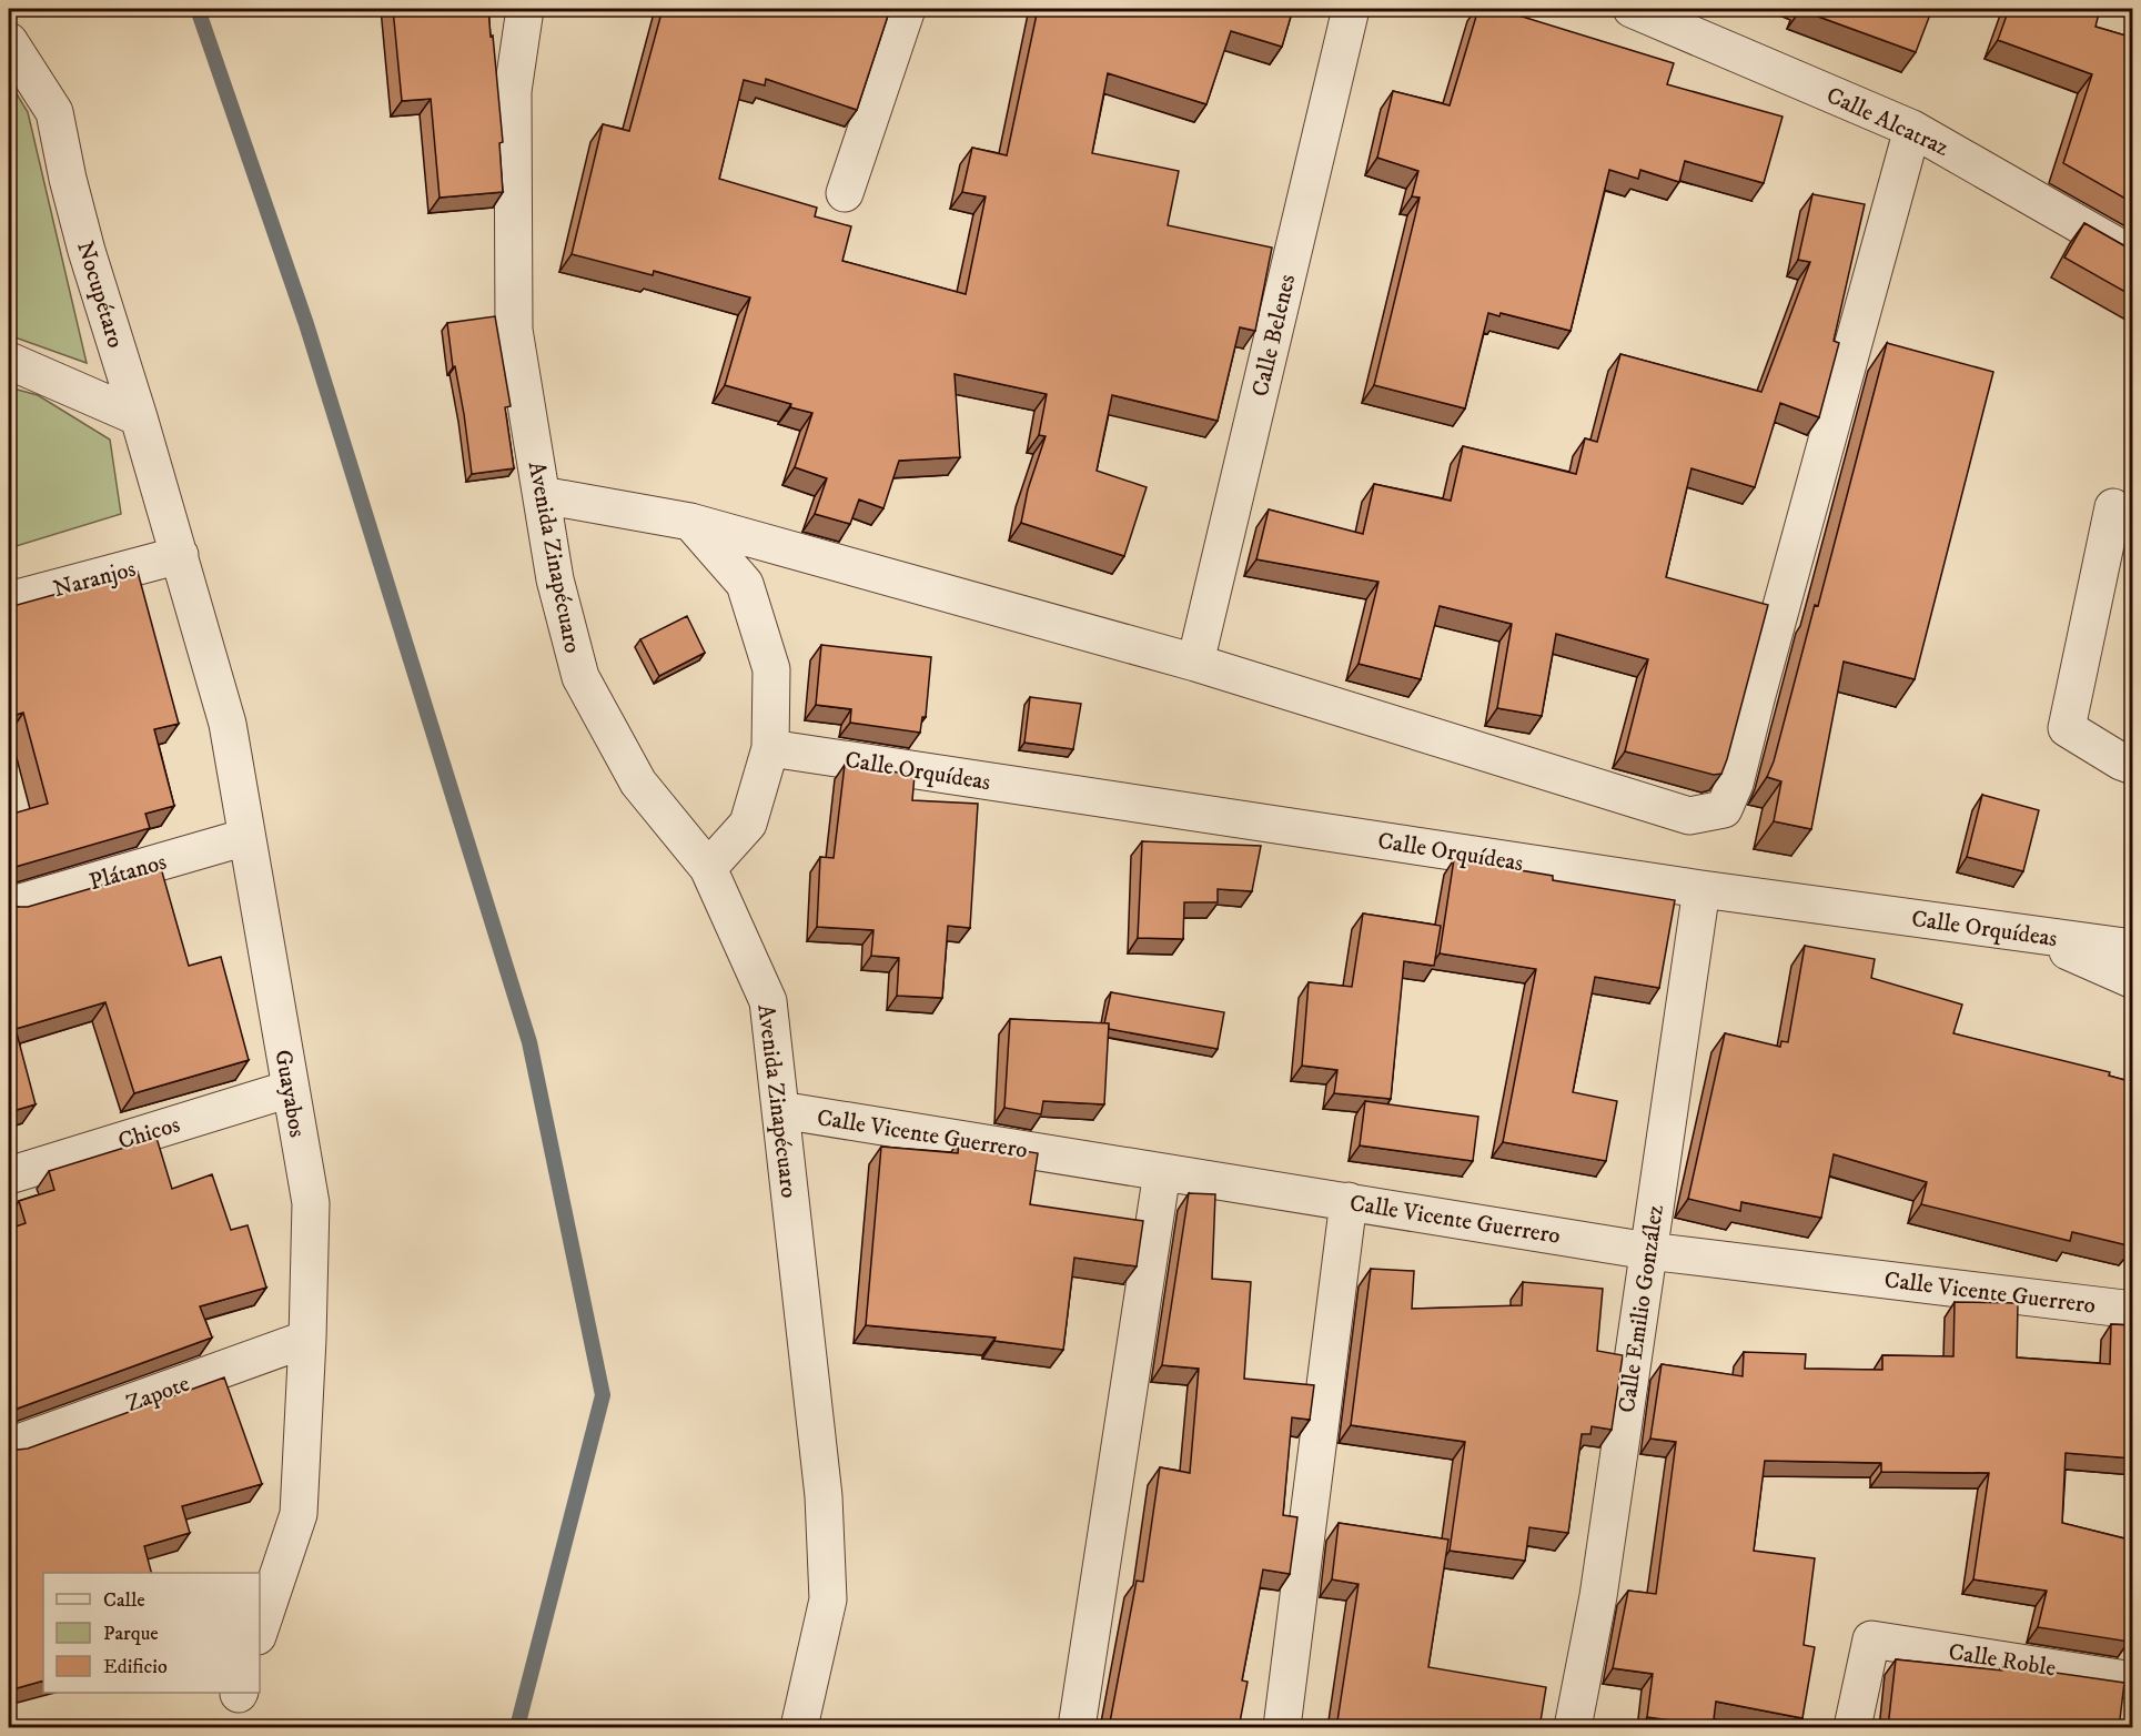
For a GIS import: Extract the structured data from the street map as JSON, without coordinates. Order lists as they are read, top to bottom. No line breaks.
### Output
{"streets":{"street":["Calle Alcatraz","Nocupétaro","Calle Belenes","Avenida Zinapécuaro","Naranjos","Calle Orquídeas","Plátanos","Guayabos","Chicos","Calle Vicente Guerrero","Calle Emilio González","Zapote","Calle Roble"]},"crossings":[["Nocupétaro","Naranjos"],["Nocupétaro","Guayabos"],["Avenida Zinapécuaro","Calle Vicente Guerrero"],["Naranjos","Guayabos"],["Calle Orquídeas","Calle Emilio González"],["Plátanos","Guayabos"],["Guayabos","Chicos"],["Guayabos","Zapote"],["Calle Vicente Guerrero","Calle Emilio González"]],"legend":["Calle","Parque","Edificio"]}
